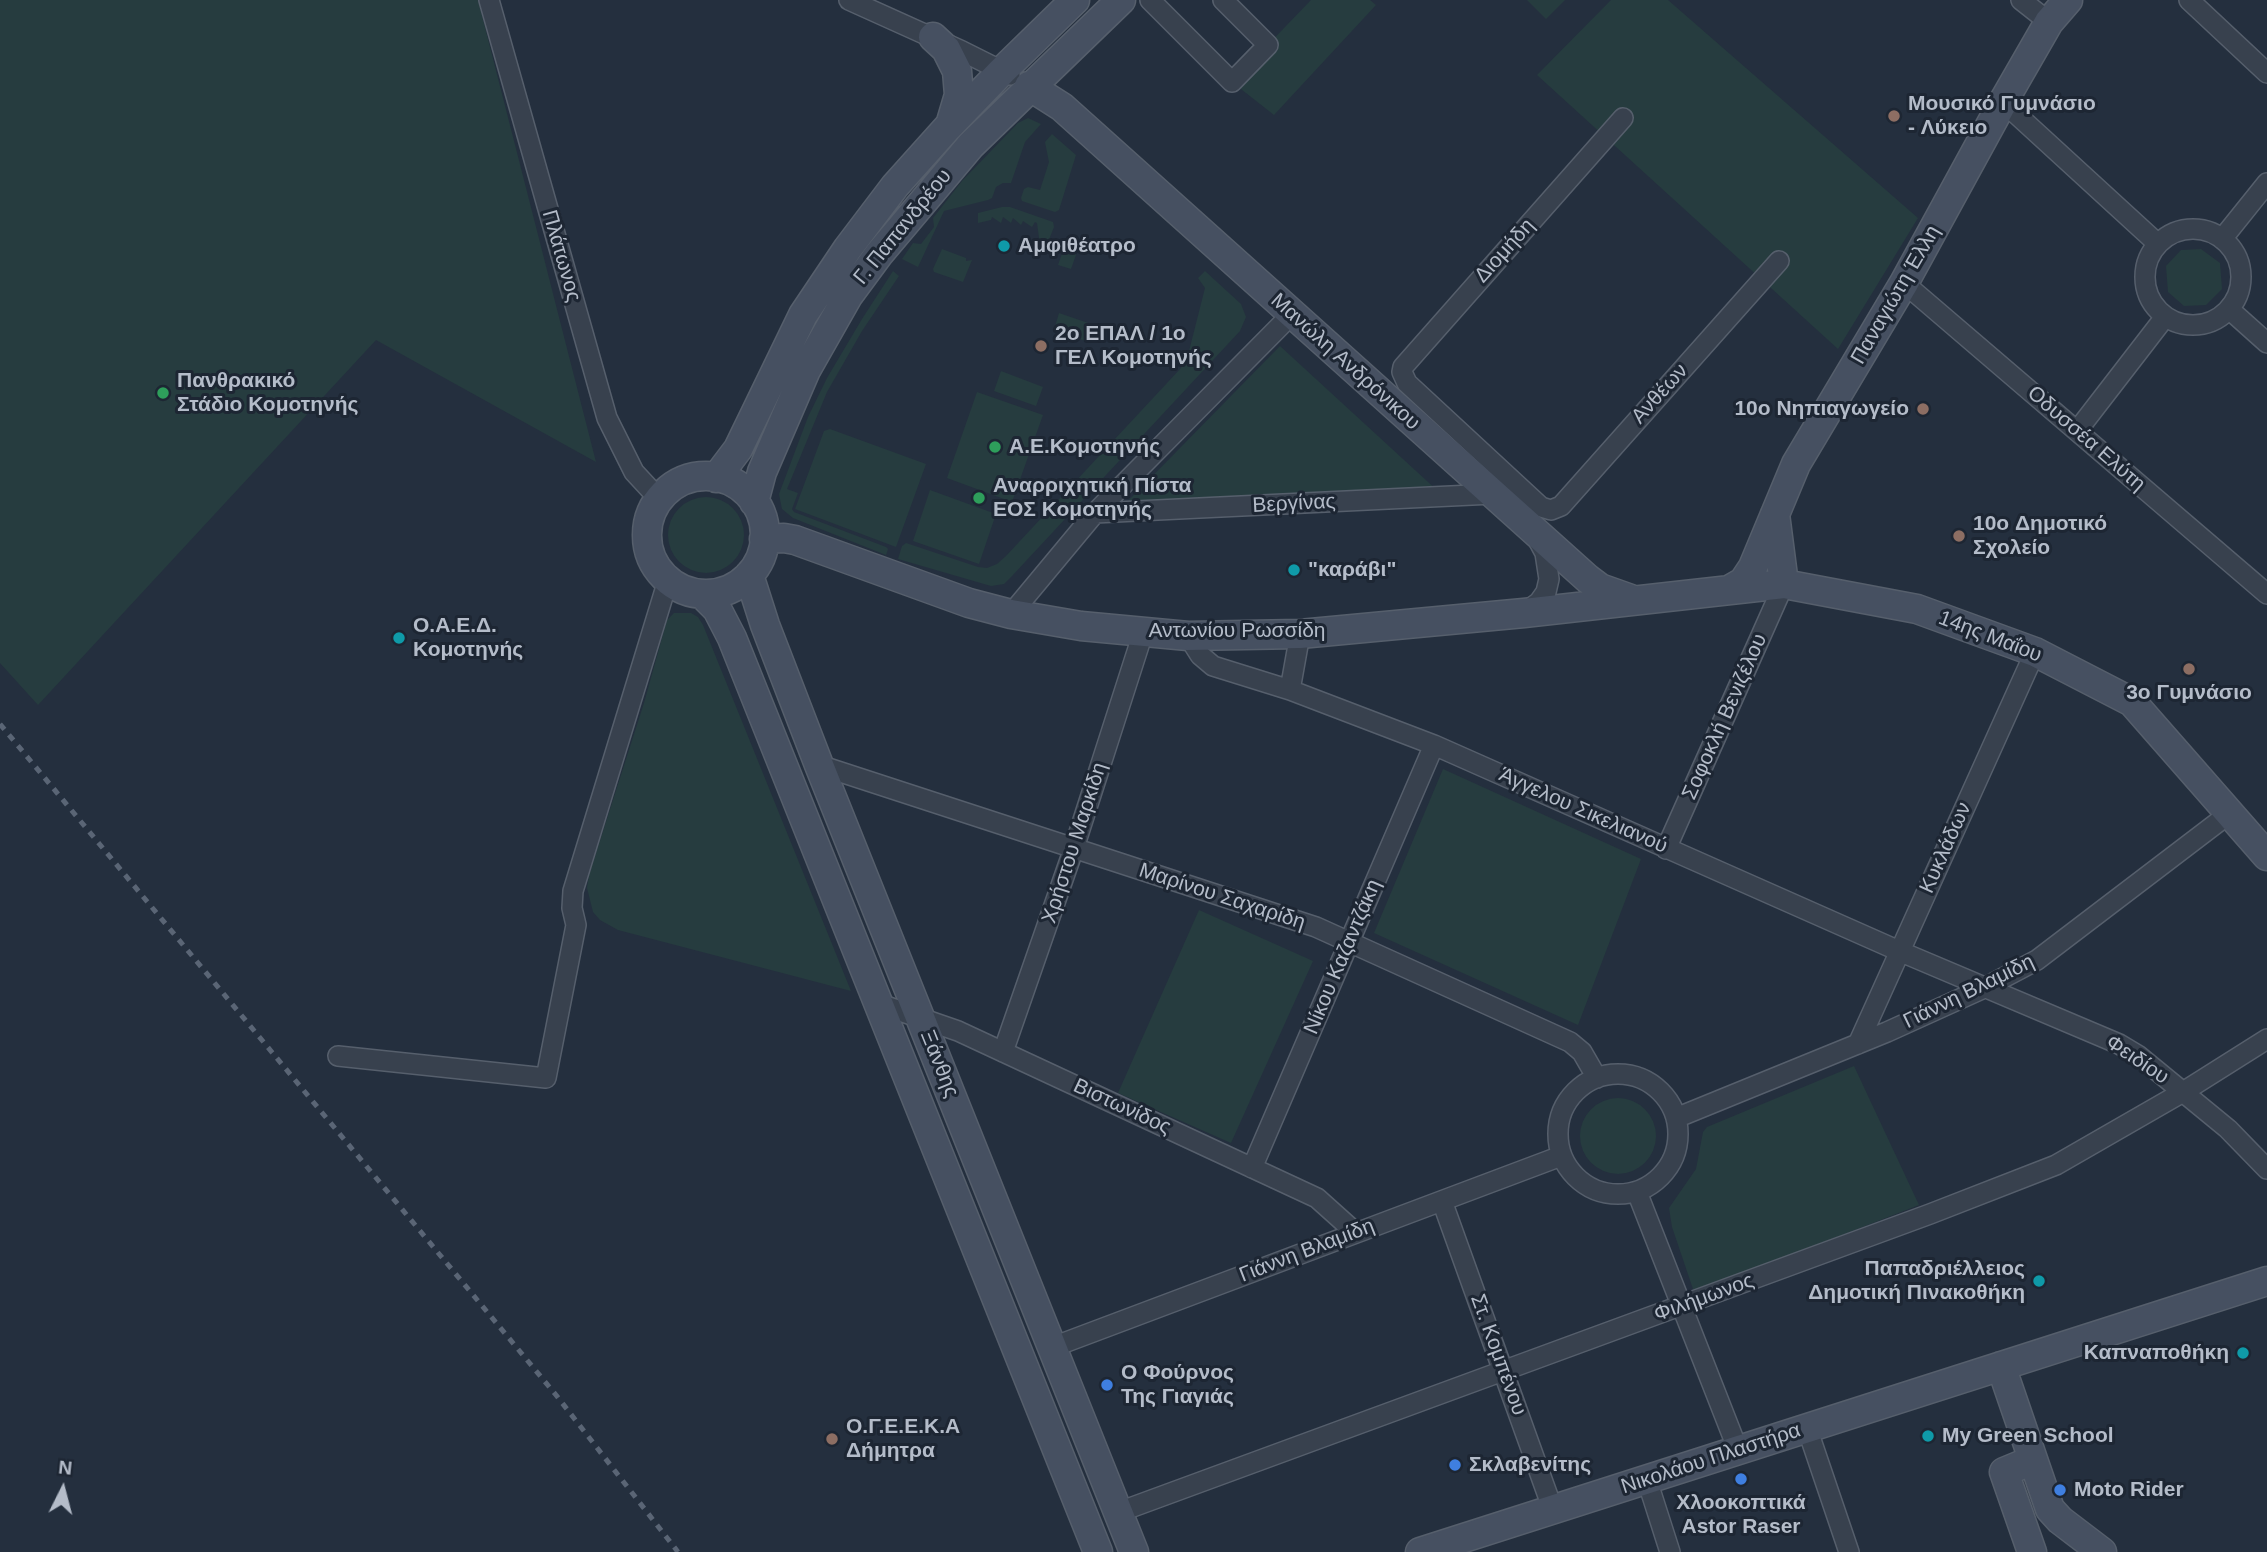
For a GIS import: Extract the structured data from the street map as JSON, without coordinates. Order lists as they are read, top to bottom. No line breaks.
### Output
{"streets":{"main road":["Γ. Παπανδρέου","Παναγιώτη Έλλη","Μανώλη Ανδρόνικου","Αντωνίου Ρωσσίδη","14ης Μαΐου","Ξάνθης","Νικολάου Πλαστήρα"],"street":["Διομήδη","Πλάτωνος","Ανθέων","Οδυσσέα Ελύτη","Βεργίνας","Σοφοκλή Βενιζέλου","Άγγελου Σικελιανού","Χρήστου Μαρκίδη","Κυκλάδων","Μαρίνου Σαχαρίδη","Νίκου Καζαντζάκη","Γιάννη Βλαμίδη","Φειδίου","Βιστωνίδος","Φιλήμωνος","Στ. Κομπένου"]},"crossings":[["Γ. Παπανδρέου","Πλάτωνος"],["Γ. Παπανδρέου","Μανώλη Ανδρόνικου"],["Γ. Παπανδρέου","Αντωνίου Ρωσσίδη"],["Γ. Παπανδρέου","Ξάνθης"],["Διομήδη","Μανώλη Ανδρόνικου"],["Διομήδη","Ανθέων"],["Πλάτωνος","Αντωνίου Ρωσσίδη"],["Πλάτωνος","Ξάνθης"],["Παναγιώτη Έλλη","Οδυσσέα Ελύτη"],["Παναγιώτη Έλλη","14ης Μαΐου"],["Μανώλη Ανδρόνικου","Ανθέων"],["Μανώλη Ανδρόνικου","Βεργίνας"],["Μανώλη Ανδρόνικου","Αντωνίου Ρωσσίδη"],["Μανώλη Ανδρόνικου","14ης Μαΐου"],["Αντωνίου Ρωσσίδη","14ης Μαΐου"],["Αντωνίου Ρωσσίδη","Άγγελου Σικελιανού"],["Αντωνίου Ρωσσίδη","Χρήστου Μαρκίδη"],["Αντωνίου Ρωσσίδη","Ξάνθης"],["14ης Μαΐου","Σοφοκλή Βενιζέλου"],["14ης Μαΐου","Κυκλάδων"],["14ης Μαΐου","Γιάννη Βλαμίδη"],["Σοφοκλή Βενιζέλου","Άγγελου Σικελιανού"],["Άγγελου Σικελιανού","Κυκλάδων"],["Άγγελου Σικελιανού","Νίκου Καζαντζάκη"],["Άγγελου Σικελιανού","Γιάννη Βλαμίδη"],["Άγγελου Σικελιανού","Φειδίου"],["Χρήστου Μαρκίδη","Μαρίνου Σαχαρίδη"],["Χρήστου Μαρκίδη","Βιστωνίδος"],["Κυκλάδων","Γιάννη Βλαμίδη"],["Μαρίνου Σαχαρίδη","Νίκου Καζαντζάκη"],["Μαρίνου Σαχαρίδη","Γιάννη Βλαμίδη"],["Μαρίνου Σαχαρίδη","Ξάνθης"],["Νίκου Καζαντζάκη","Βιστωνίδος"],["Γιάννη Βλαμίδη","Φειδίου"],["Γιάννη Βλαμίδη","Ξάνθης"],["Γιάννη Βλαμίδη","Βιστωνίδος"],["Γιάννη Βλαμίδη","Στ. Κομπένου"],["Φειδίου","Φιλήμωνος"],["Ξάνθης","Βιστωνίδος"],["Ξάνθης","Φιλήμωνος"],["Φιλήμωνος","Στ. Κομπένου"],["Στ. Κομπένου","Νικολάου Πλαστήρα"]],"places":["Μουσικό Γυμνάσιο - Λύκειο","Αμφιθέατρο","2ο ΕΠΑΛ / 1ο ΓΕΛ Κομοτηνής","Πανθρακικό Στάδιο Κομοτηνής","10ο Νηπιαγωγείο","Α.Ε.Κομοτηνής","Αναρριχητική Πίστα ΕΟΣ Κομοτηνής","10ο Δημοτικό Σχολείο","\"καράβι\"","Ο.Α.Ε.Δ. Κομοτηνής","3ο Γυμνάσιο","Παπαδριέλλειος Δημοτική Πινακοθήκη","Καπναποθήκη","Ο Φούρνος Της Γιαγιάς","My Green School","Ο.Γ.Ε.Ε.Κ.Α Δήμητρα","Σκλαβενίτης","Χλοοκοπτικά Astor Raser","Moto Rider"],"north":"top"}
